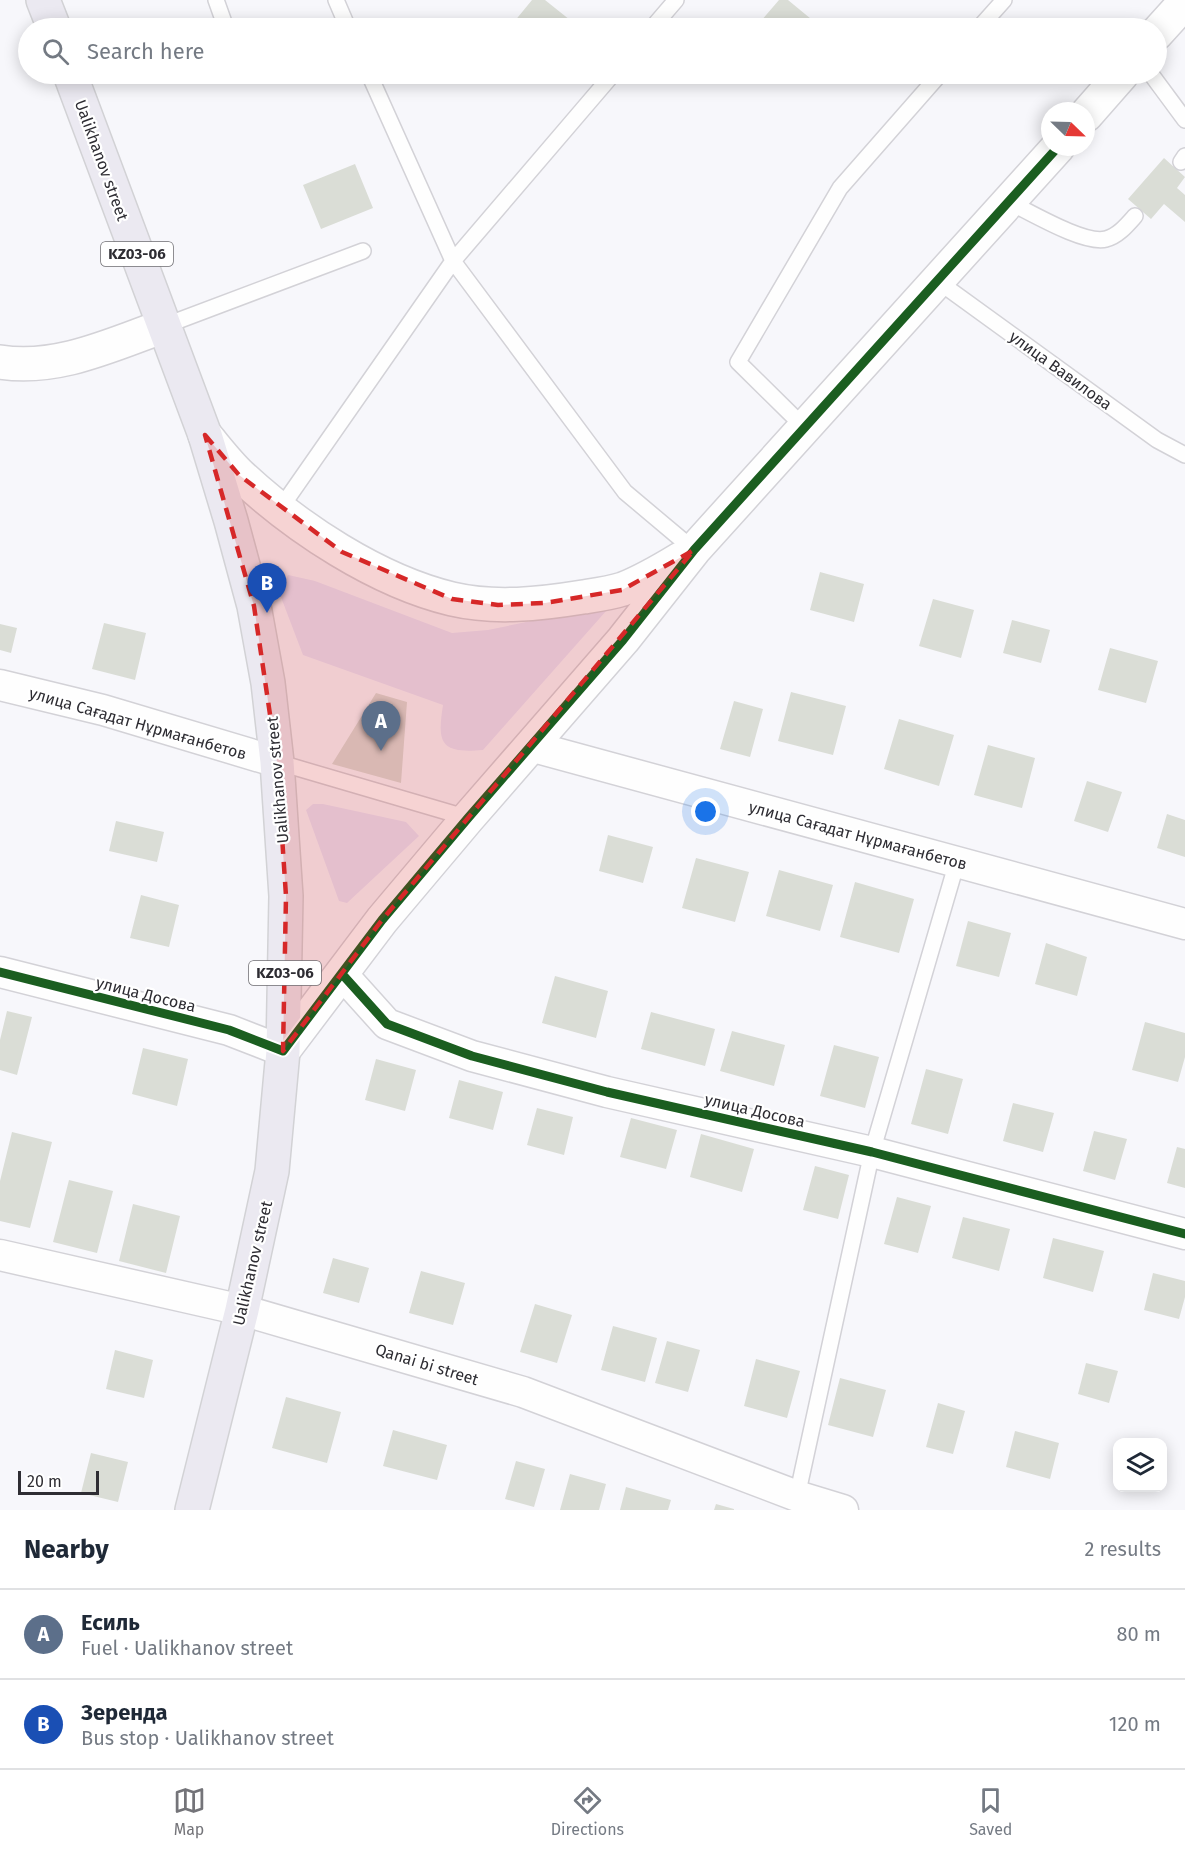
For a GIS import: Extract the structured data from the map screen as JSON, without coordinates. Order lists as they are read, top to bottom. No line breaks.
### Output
{"streets":{"main road":["Ualikhanov street","KZ03-06"],"street":["улица Сағадат Нұрмағанбетов","улица Досова","Qanai bi street"],"lane":["улица Вавилова"]},"crossings":[["Ualikhanov street","улица Сағадат Нұрмағанбетов"],["Ualikhanov street","улица Досова"],["Ualikhanov street","Qanai bi street"]],"scale_bar":"20 m","north":"bottom right","page":{"search":"Search here","pins":["B","A"],"scale":"20 m","heading":["Nearby","2 results"],"list":[{"mark":"A","name":"Есиль","note":"Fuel · Ualikhanov street","value":"80 m"},{"mark":"B","name":"Зеренда","note":"Bus stop · Ualikhanov street","value":"120 m"}],"nav":["Map","Directions","Saved"]}}
